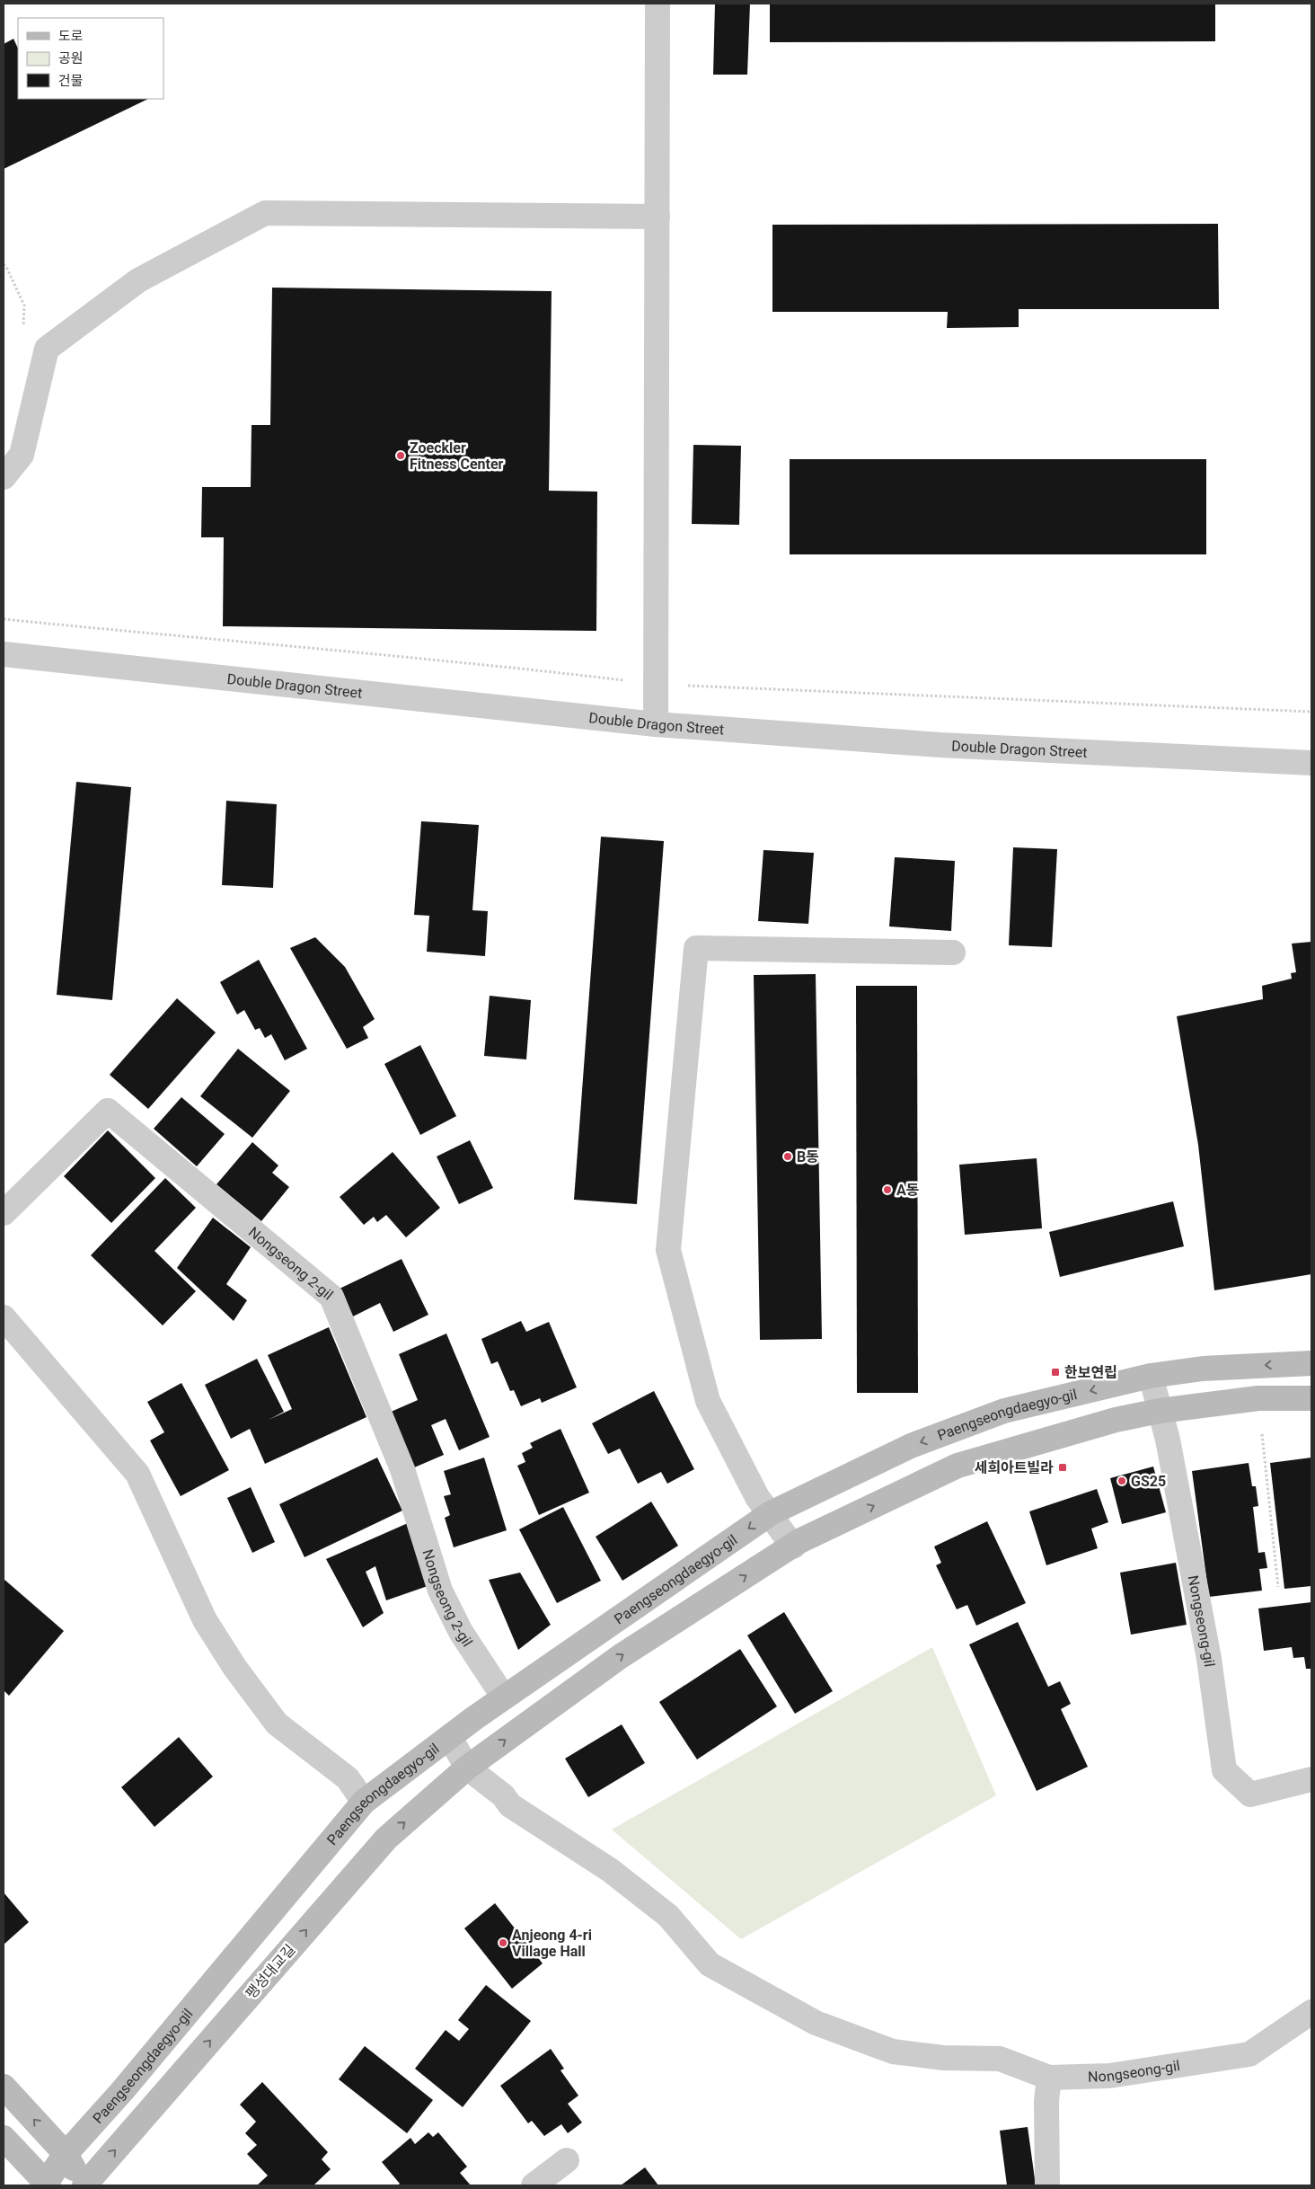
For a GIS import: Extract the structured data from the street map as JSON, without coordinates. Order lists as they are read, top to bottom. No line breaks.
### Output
{"streets":{"main road":["Paengseongdaegyo-gil","팽성대교길"],"street":["Double Dragon Street","Nongseong 2-gil","Nongseong-gil"]},"crossings":[["Nongseong 2-gil","Paengseongdaegyo-gil"],["Paengseongdaegyo-gil","Nongseong-gil"],["Nongseong-gil","팽성대교길"]],"one_way":["Paengseongdaegyo-gil","팽성대교길"],"places":{"other":["Zoeckler Fitness Center","B동","A동","GS25","Anjeong 4-ri Village Hall"],"transit":["한보연립","세희아트빌라"]},"legend":["도로","공원","건물"]}
